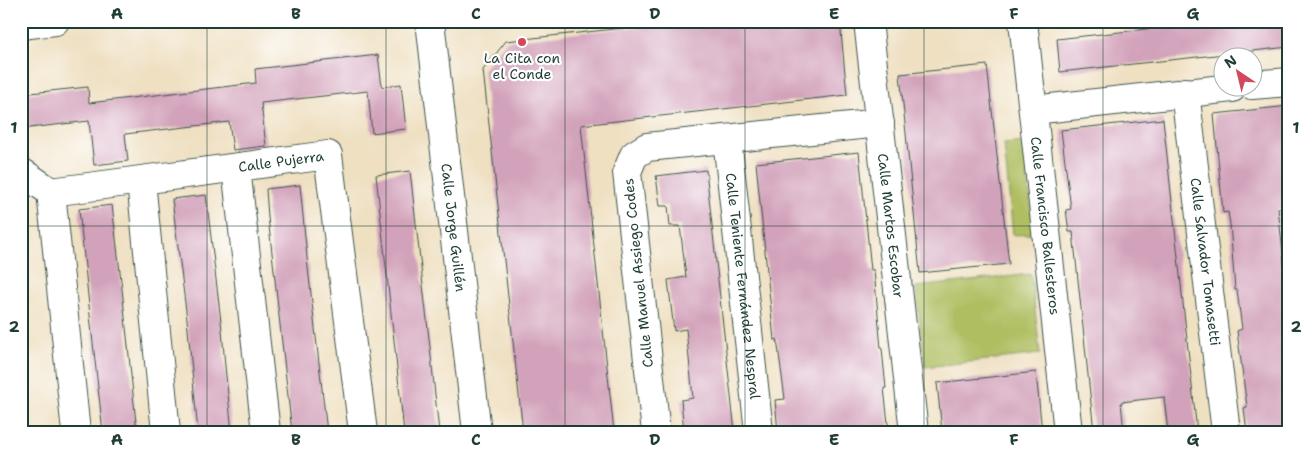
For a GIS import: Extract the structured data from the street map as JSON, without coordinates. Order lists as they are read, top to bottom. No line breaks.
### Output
{"streets":{"street":["Calle Pujerra","Calle Francisco Ballesteros","Calle Jorge Guillén","Calle Martos Escobar","Calle Salvador Tomasetti","Calle Manuel Assiego Codes","Calle Teniente Fernández Nespral"]},"crossings":[["Calle Martos Escobar","Calle Manuel Assiego Codes"],["Calle Manuel Assiego Codes","Calle Teniente Fernández Nespral"]],"places":["La Cita con el Conde"],"north":"top left","grid":{"columns":["A","B","C","D","E","F","G"],"rows":["1","2"]}}
